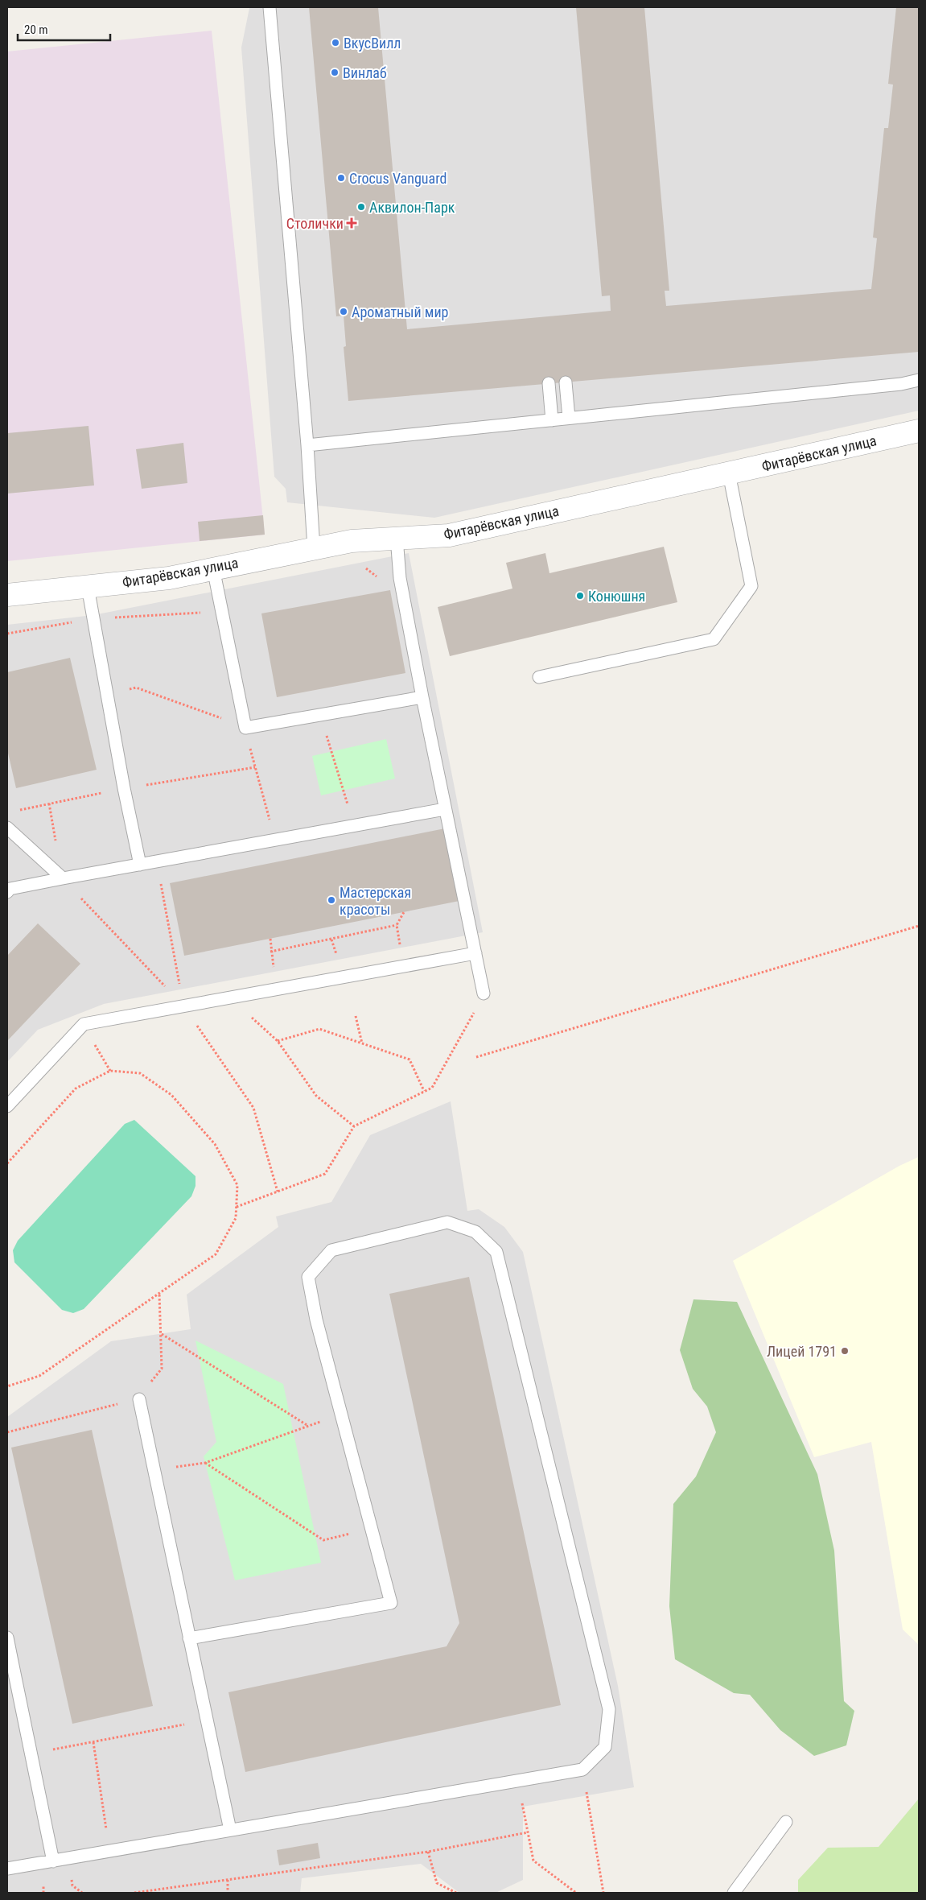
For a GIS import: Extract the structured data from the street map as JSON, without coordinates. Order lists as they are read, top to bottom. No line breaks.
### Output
{"streets":{"street":["Фитарёвская улица"]},"places":{"other":["ВкусВилл","Винлаб","Crocus Vanguard","Аквилон-Парк","Ароматный мир","Конюшня","Мастерская красоты","Лицей 1791"],"health":["Столички"]},"scale_bar":"20 m"}
